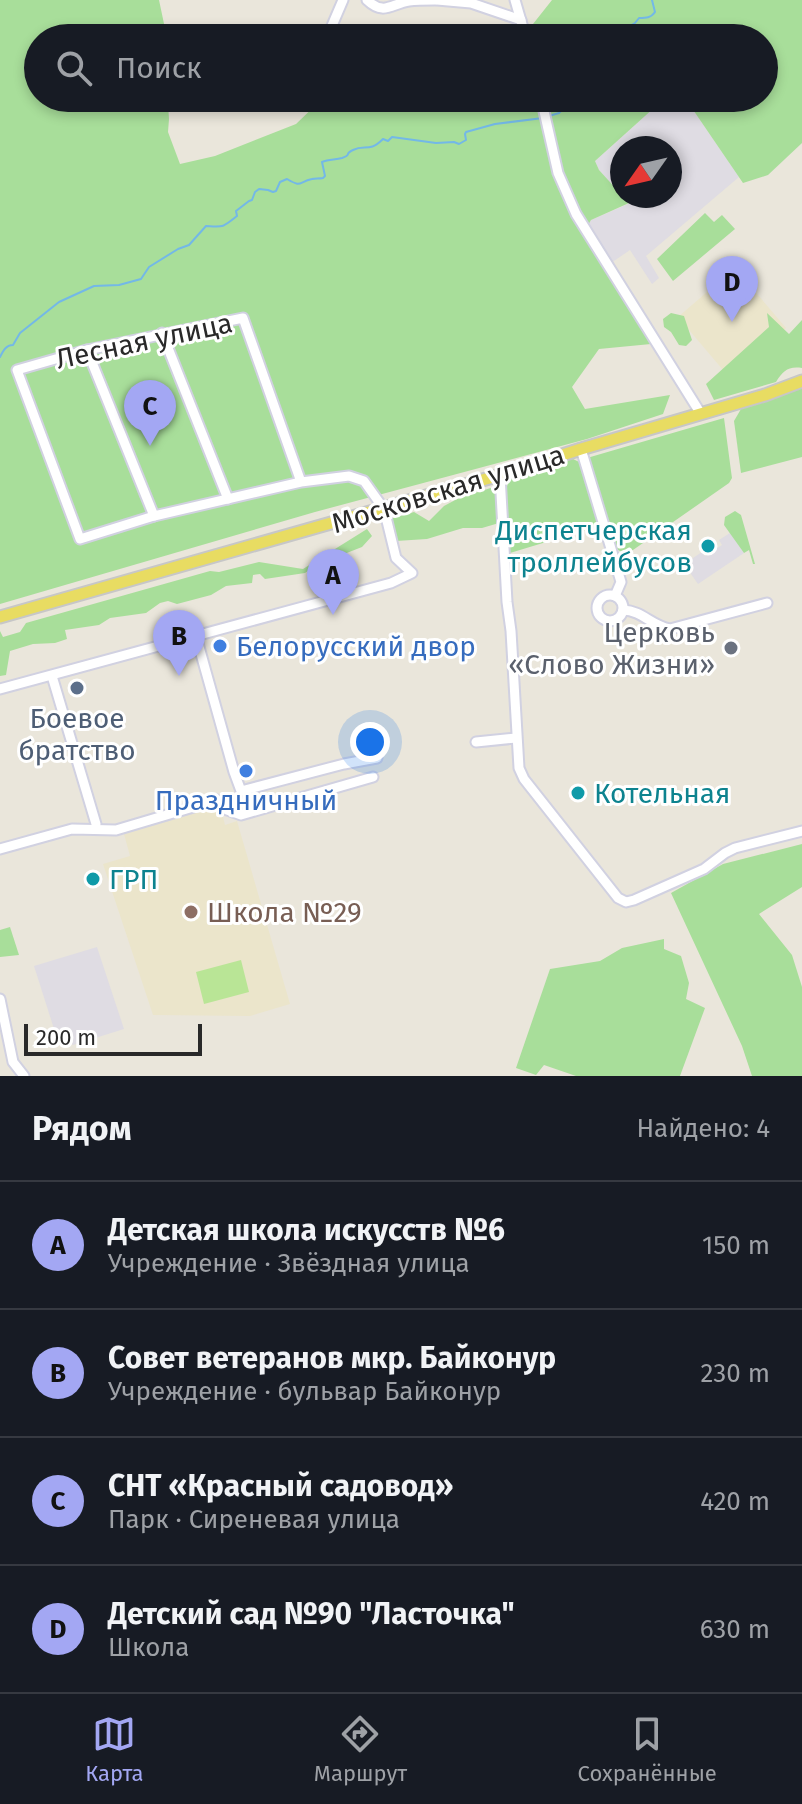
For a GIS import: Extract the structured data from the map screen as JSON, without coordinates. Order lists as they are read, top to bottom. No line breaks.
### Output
{"streets":{"main road":["Московская улица"],"street":["Лесная улица"]},"places":["Диспетчерская троллейбусов","Белорусский двор","Церковь «Слово Жизни»","Боевое братство","Праздничный","Котельная","ГРП","Школа №29"],"scale_bar":"200 m","north":"bottom left","page":{"search":"Поиск","pins":["D","C","A","B"],"scale":"200 m","heading":["Рядом","Найдено: 4"],"list":[{"mark":"A","name":"Детская школа искусств №6","note":"Учреждение · Звёздная улица","value":"150 m"},{"mark":"B","name":"Совет ветеранов мкр. Байконур","note":"Учреждение · бульвар Байконур","value":"230 m"},{"mark":"C","name":"СНТ «Красный садовод»","note":"Парк · Сиреневая улица","value":"420 m"},{"mark":"D","name":"Детский сад №90 \"Ласточка\"","note":"Школа","value":"630 m"}],"nav":["Карта","Маршрут","Сохранённые"]}}
